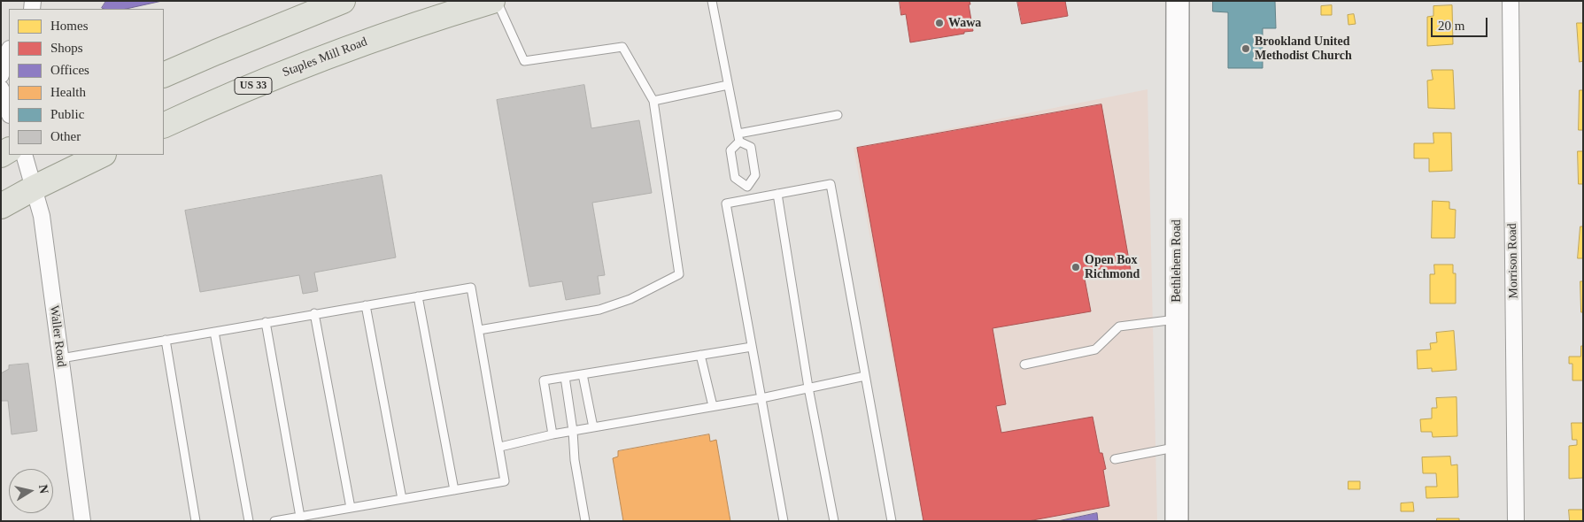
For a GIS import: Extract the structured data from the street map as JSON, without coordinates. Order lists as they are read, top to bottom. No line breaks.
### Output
{"streets":{"main road":["Staples Mill Road","US 33"],"street":["Bethlehem Road","Morrison Road","Waller Road"]},"places":["Wawa","Brookland United Methodist Church","Open Box Richmond"],"legend":["Homes","Shops","Offices","Health","Public","Other"],"scale_bar":"20 m","north":"right"}
